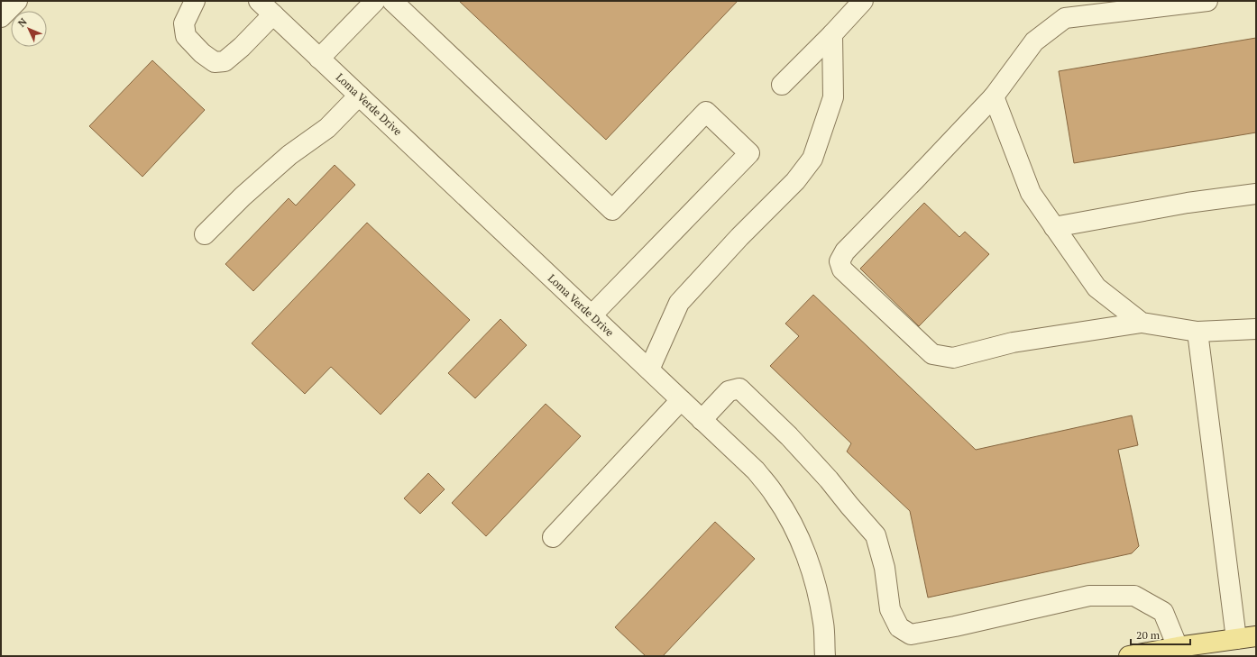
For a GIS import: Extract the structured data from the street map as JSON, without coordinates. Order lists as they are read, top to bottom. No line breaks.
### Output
{"streets":{"street":["Loma Verde Drive"]},"scale_bar":"20 m","north":"top left"}
